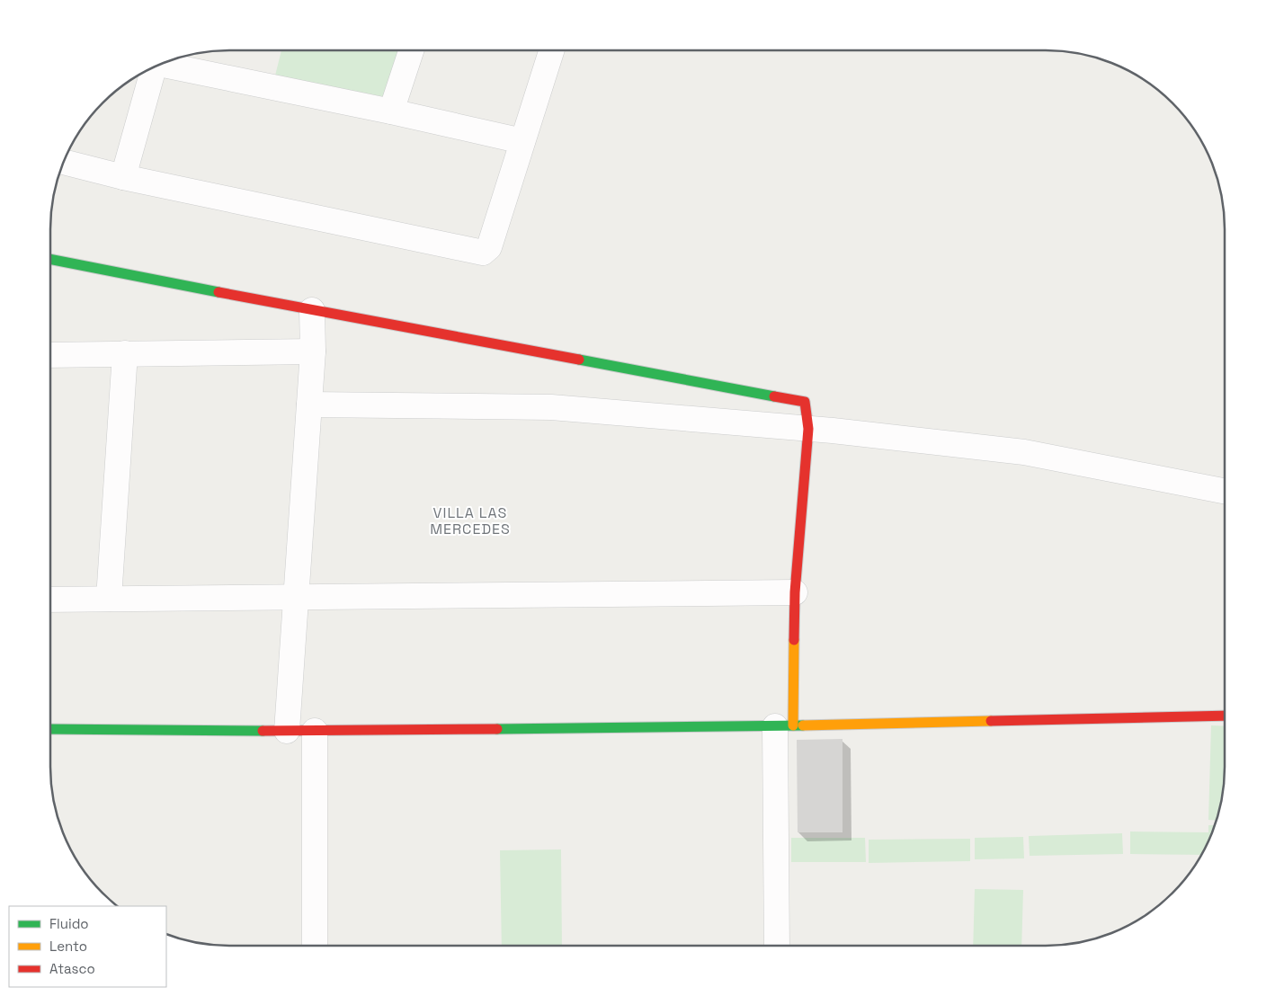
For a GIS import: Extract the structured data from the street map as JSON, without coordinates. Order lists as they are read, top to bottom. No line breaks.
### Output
{"districts":["VILLA LAS MERCEDES"],"legend":["Fluido","Lento","Atasco"]}
